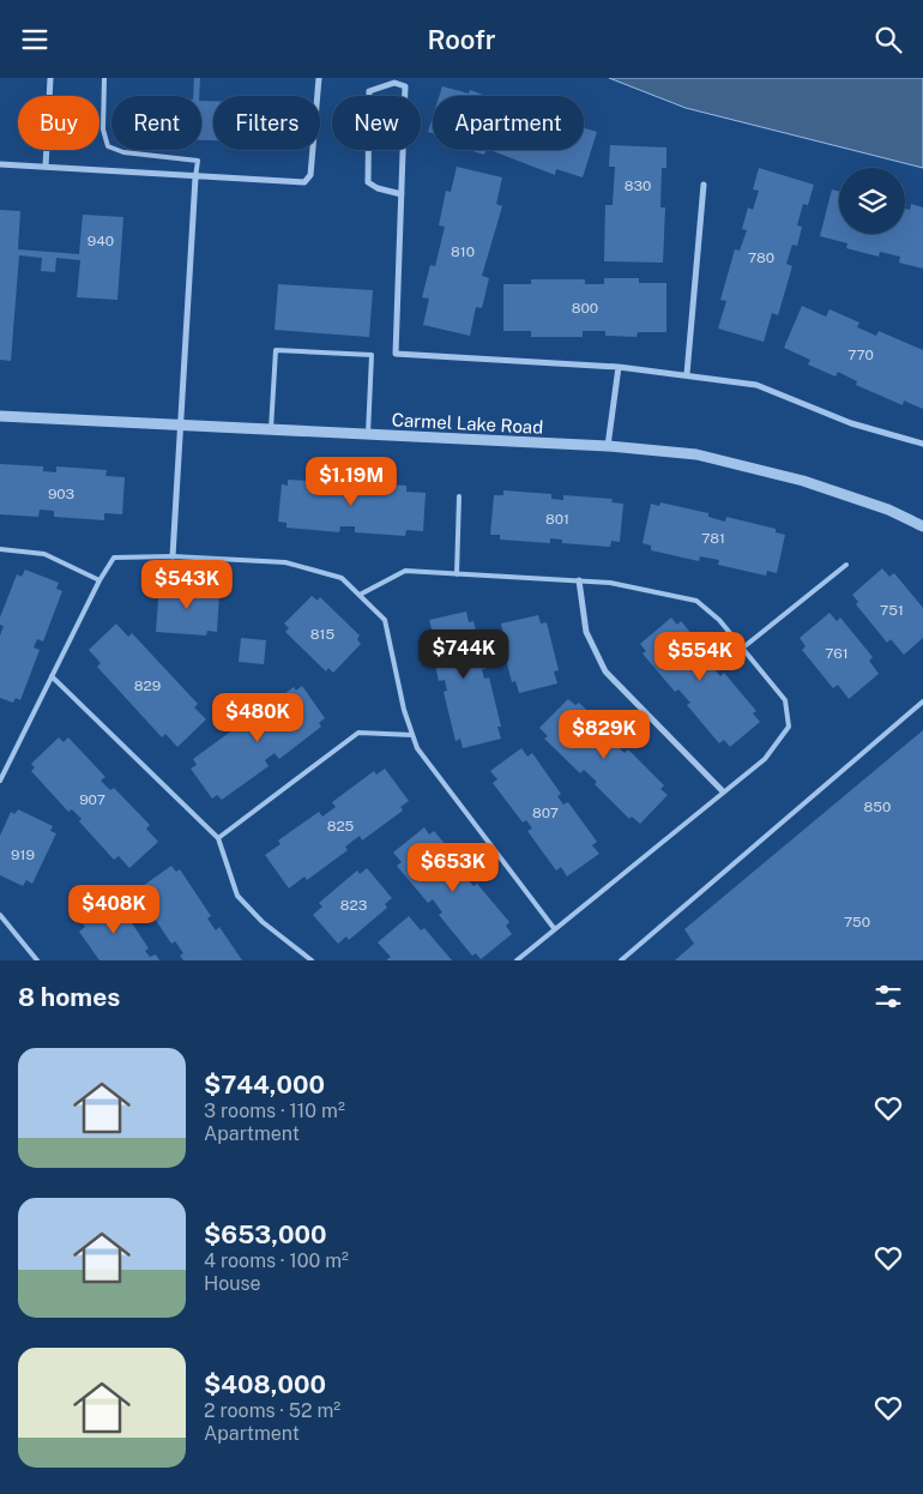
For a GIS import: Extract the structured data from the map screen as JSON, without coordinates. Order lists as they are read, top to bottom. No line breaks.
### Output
{"streets":{"street":["Carmel Lake Road"]},"house_numbers":["830","940","810","780","800","770","903","801","781","751","815","761","829","907","850","807","825","919","823","750"],"page":{"header":"Roofr","chip":["Buy","Rent","Filters","New","Apartment"],"price":["$1.19M","$543K","$744K","$554K","$480K","$829K","$653K","$408K"],"heading":"8 homes","list":[{"name":"$744,000","note":"3 rooms · 110 m² · Apartment"},{"name":"$653,000","note":"4 rooms · 100 m² · House"},{"name":"$408,000","note":"2 rooms · 52 m² · Apartment"}]}}
